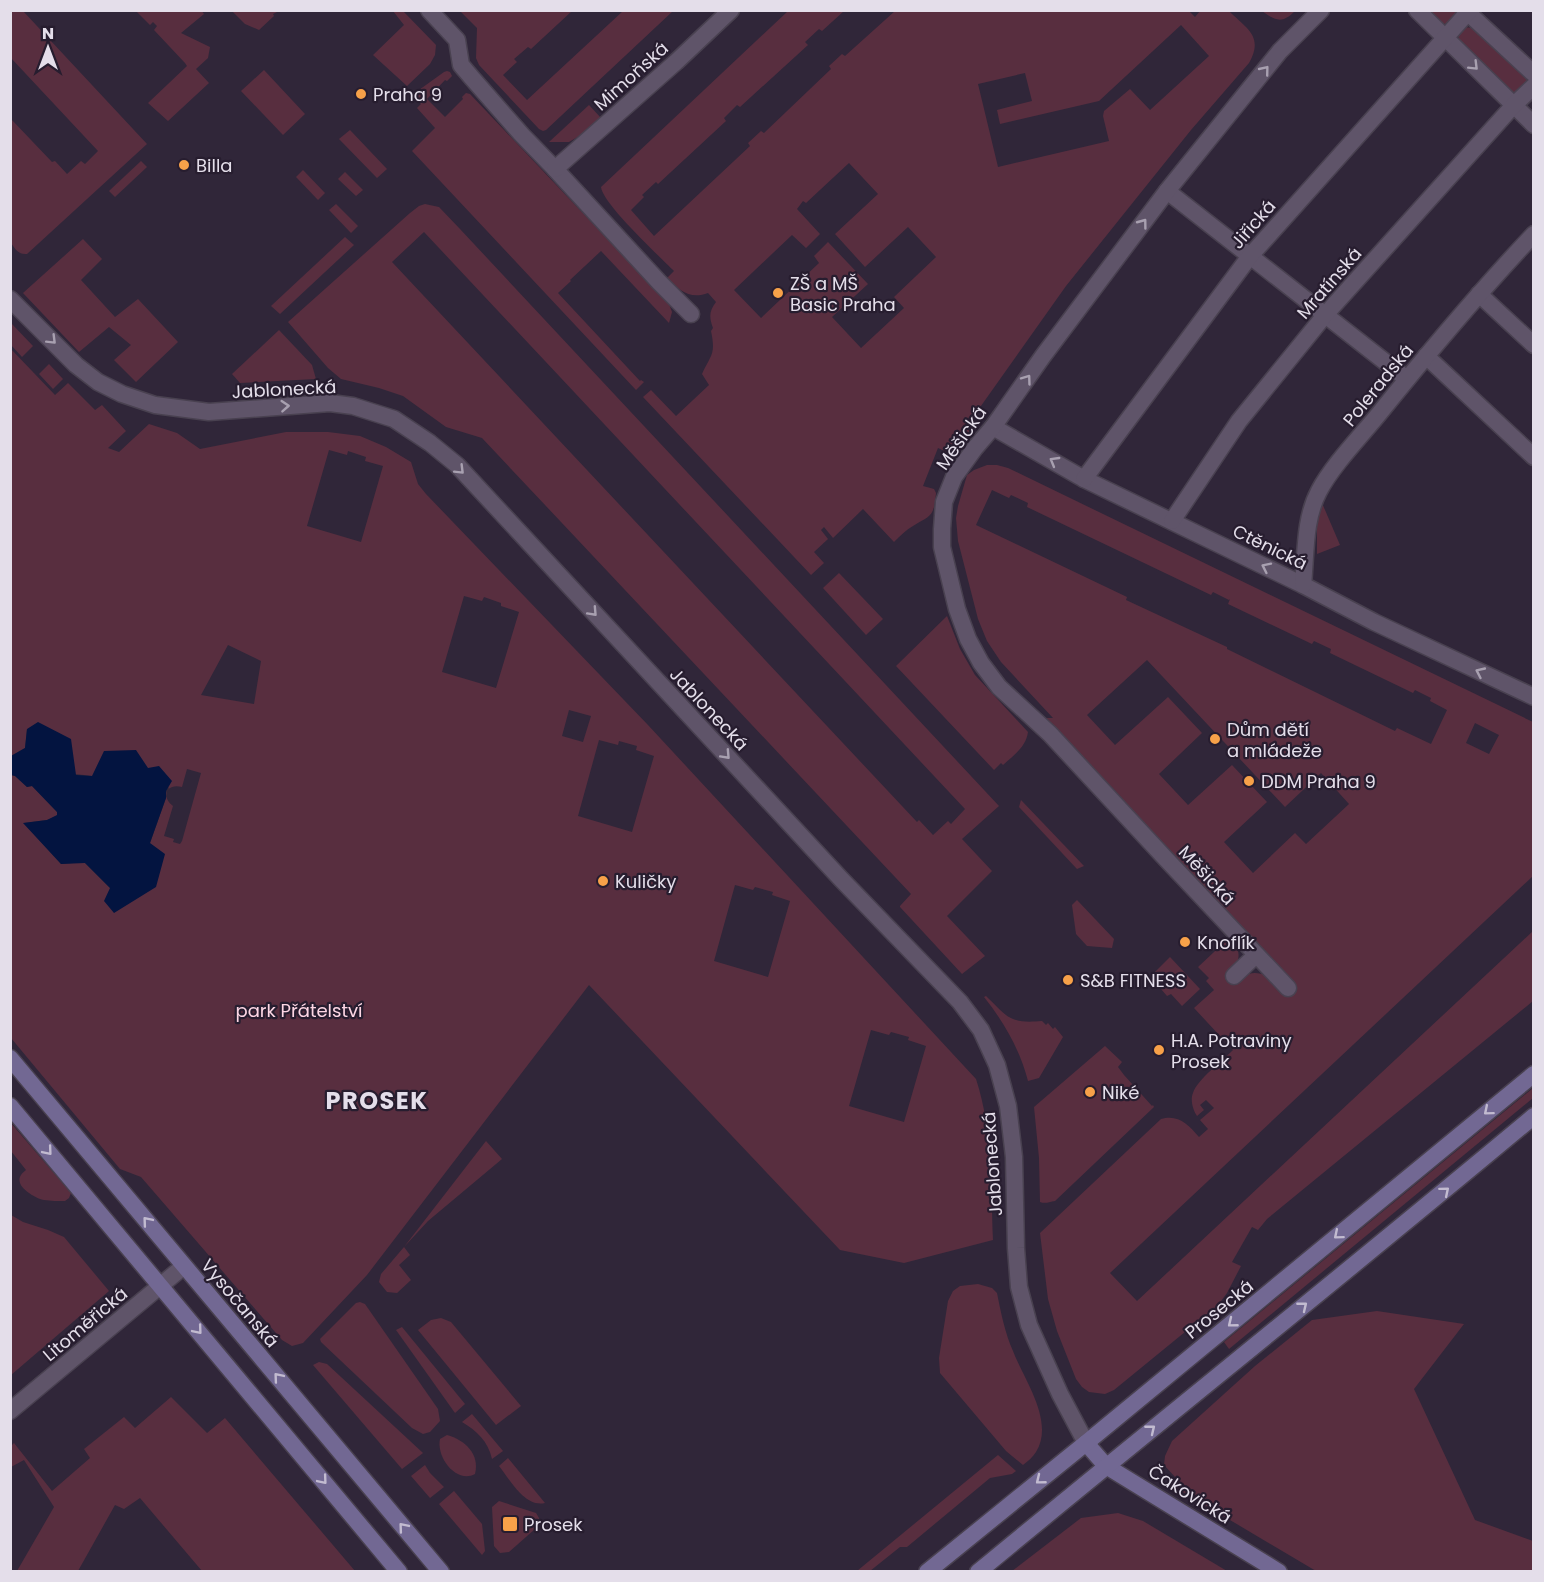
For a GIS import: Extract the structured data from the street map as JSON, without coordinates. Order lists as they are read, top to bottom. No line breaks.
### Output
{"streets":{"main road":["Vysočanská","Prosecká","Čakovická"],"street":["Mimoňská","Jiřická","Mratínská","Poleradská","Jablonecká","Měšická","Ctěnická","Litoměřická"]},"crossings":[["Jiřická","Ctěnická"],["Mratínská","Ctěnická"],["Poleradská","Ctěnická"],["Jablonecká","Prosecká"],["Jablonecká","Čakovická"],["Měšická","Ctěnická"],["Vysočanská","Litoměřická"],["Prosecká","Čakovická"]],"one_way":["Jablonecká","Měšická","Ctěnická"],"districts":["PROSEK"],"parks":["park Přátelství"],"places":{"other":["Praha 9","Billa","ZŠ a MŠ Basic Praha","Dům dětí a mládeže","DDM Praha 9","Kuličky","Knoflík","S&B FITNESS","H.A. Potraviny Prosek","Niké"],"transit":["Prosek"]},"north":"top"}
